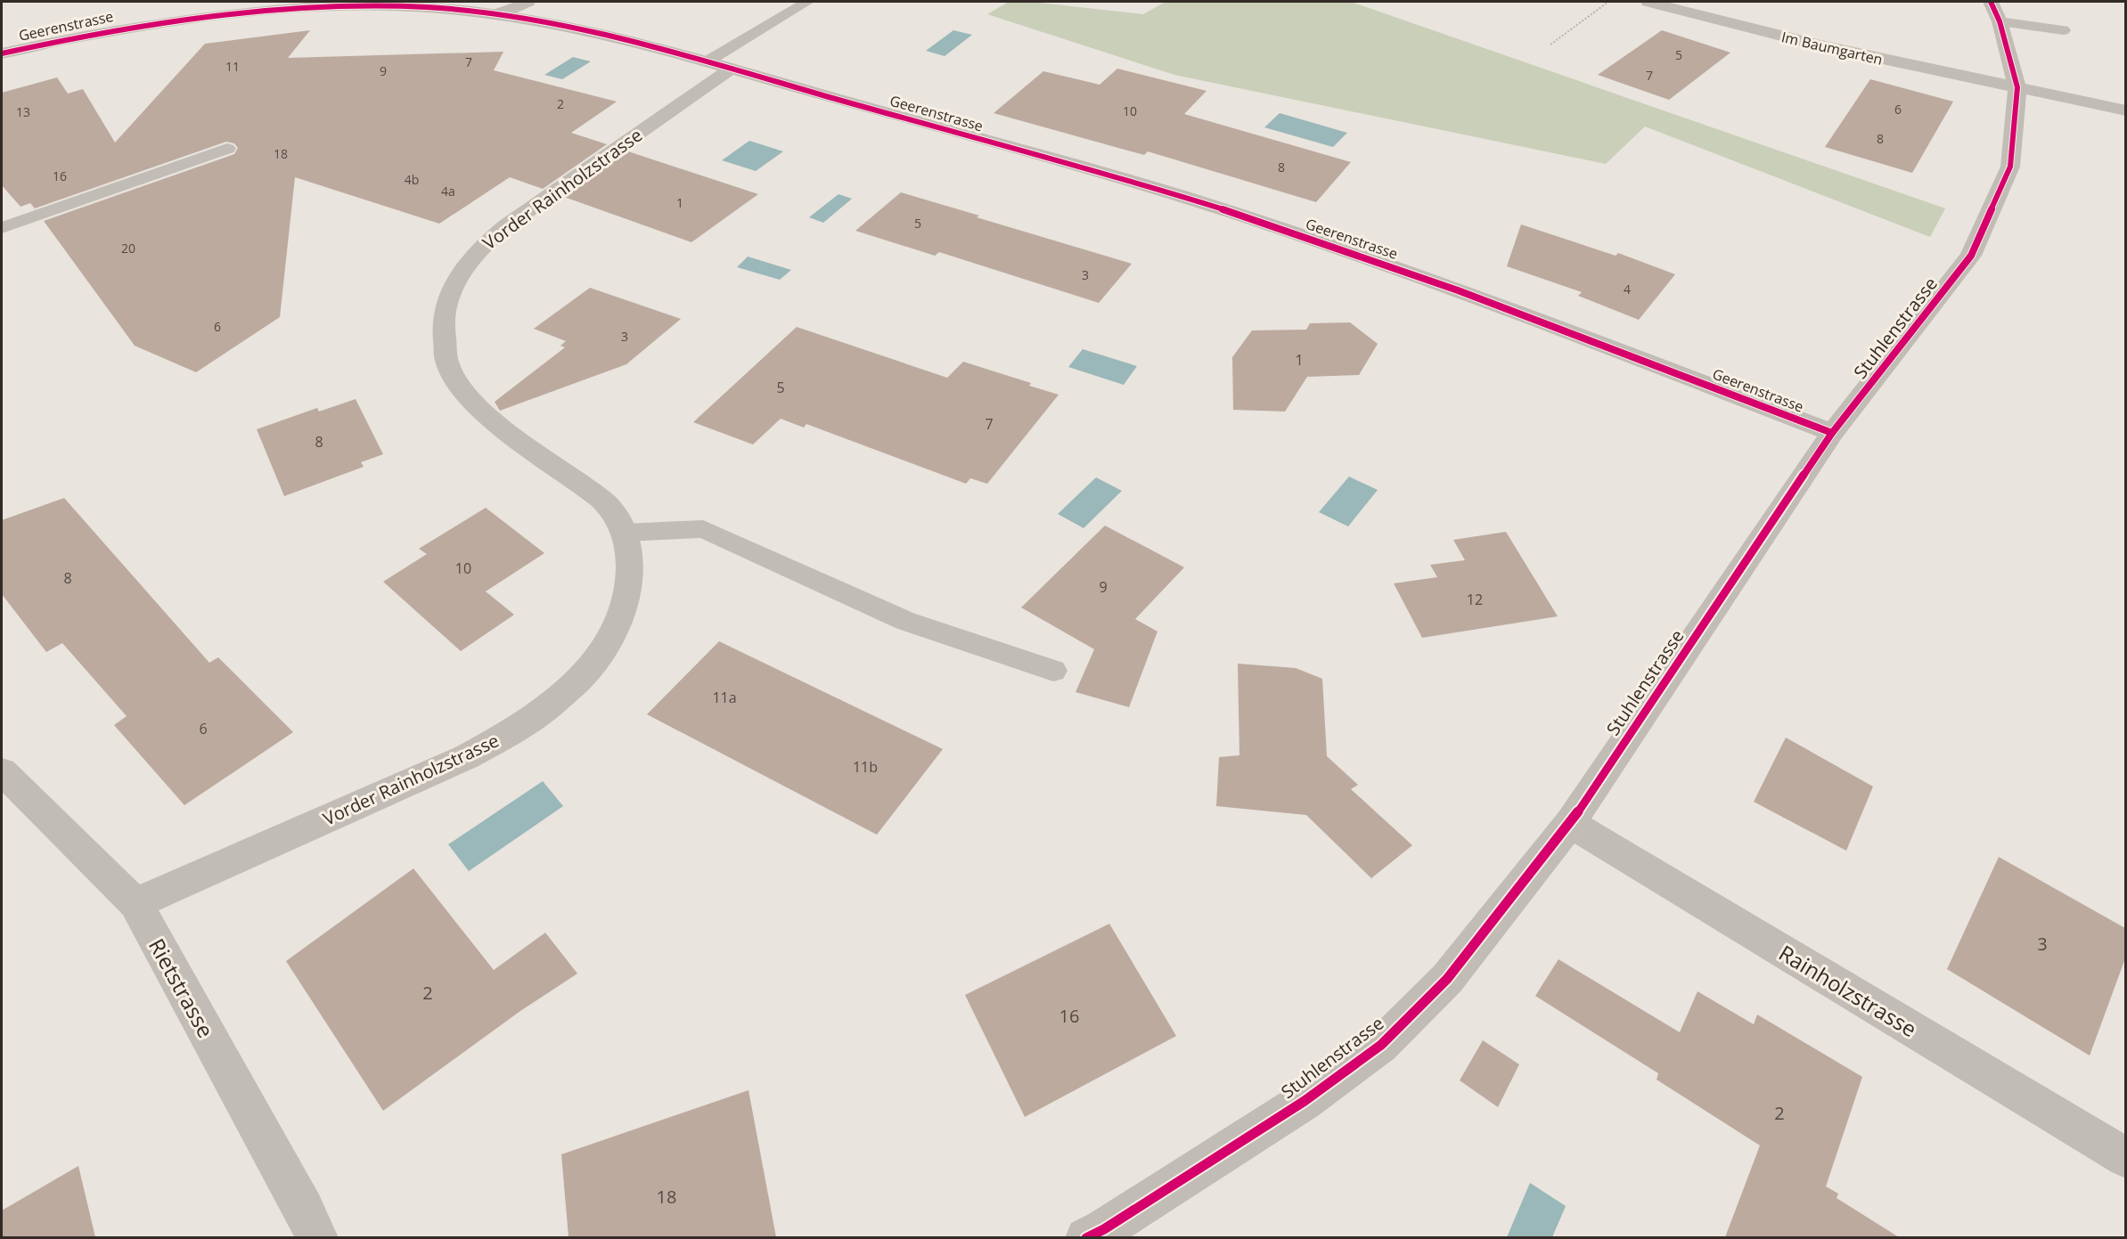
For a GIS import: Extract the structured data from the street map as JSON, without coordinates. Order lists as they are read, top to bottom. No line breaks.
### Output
{"streets":{"street":["Geerenstrasse","Im Baumgarten","Vorder Rainholzstrasse","Stuhlenstrasse","Rietstrasse","Rainholzstrasse"]},"crossings":[["Geerenstrasse","Vorder Rainholzstrasse"],["Geerenstrasse","Stuhlenstrasse"],["Im Baumgarten","Stuhlenstrasse"],["Vorder Rainholzstrasse","Rietstrasse"],["Stuhlenstrasse","Rainholzstrasse"]],"house_numbers":["5","7","11","9","7","2","6","10","13","8","18","8","16","4b","4a","1","5","20","3","4","6","3","1","5","7","8","10","8","9","12","11a","6","11b","3","2","16","2","18"]}
